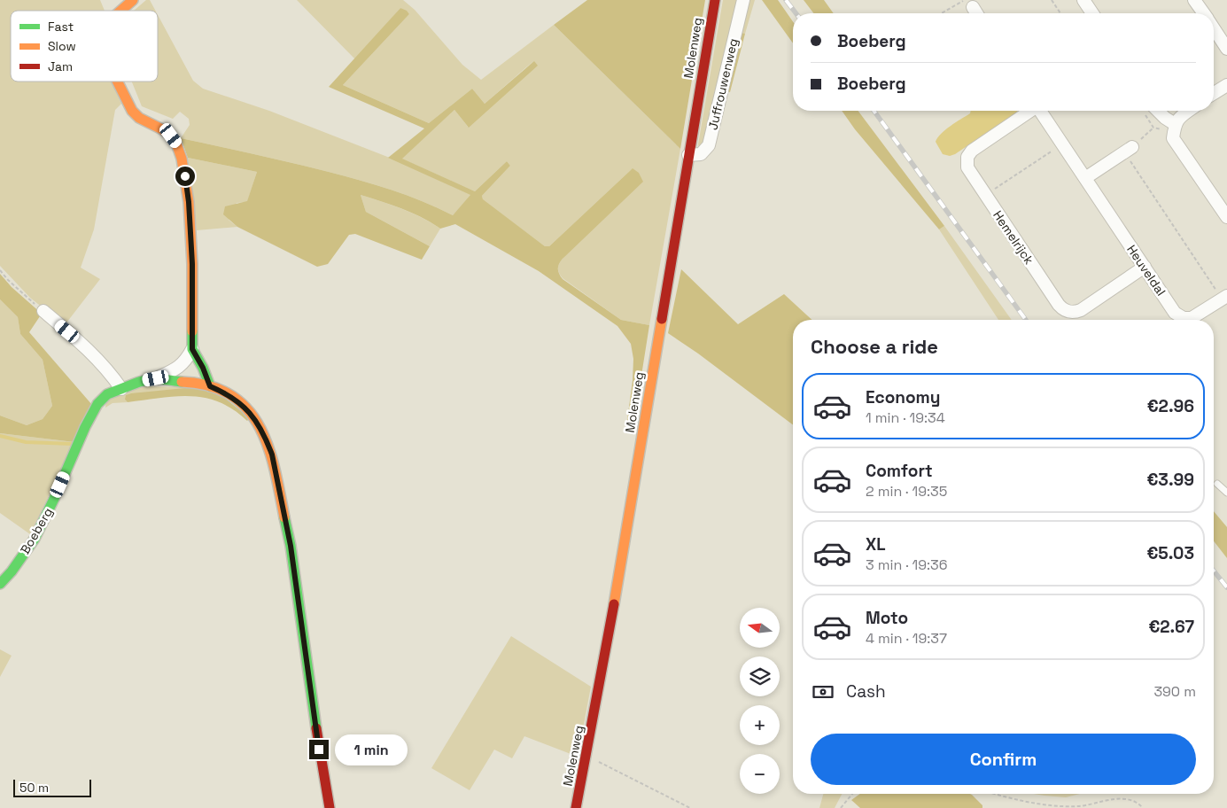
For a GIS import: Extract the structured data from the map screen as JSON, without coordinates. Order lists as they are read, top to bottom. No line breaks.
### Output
{"streets":{"street":["Molenweg","Juffrouwenweg","Hemelrijck","Heuveldal","Boeberg"]},"crossings":[["Molenweg","Juffrouwenweg"],["Hemelrijck","Heuveldal"]],"legend":["Fast","Slow","Jam"],"scale_bar":"50 m","north":"left","page":{"banner":["Boeberg","Boeberg"],"heading":"Choose a ride","list":[{"name":"Economy","note":"1 min · 19:34","value":"€2.96"},{"name":"Comfort","note":"2 min · 19:35","value":"€3.99"},{"name":"XL","note":"3 min · 19:36","value":"€5.03"},{"name":"Moto","note":"4 min · 19:37","value":"€2.67"}],"map_buttons":["+","−"],"pay":["Cash","390 m"],"buttons":"Confirm","bubble":"1 min","scale":"50 m"}}
